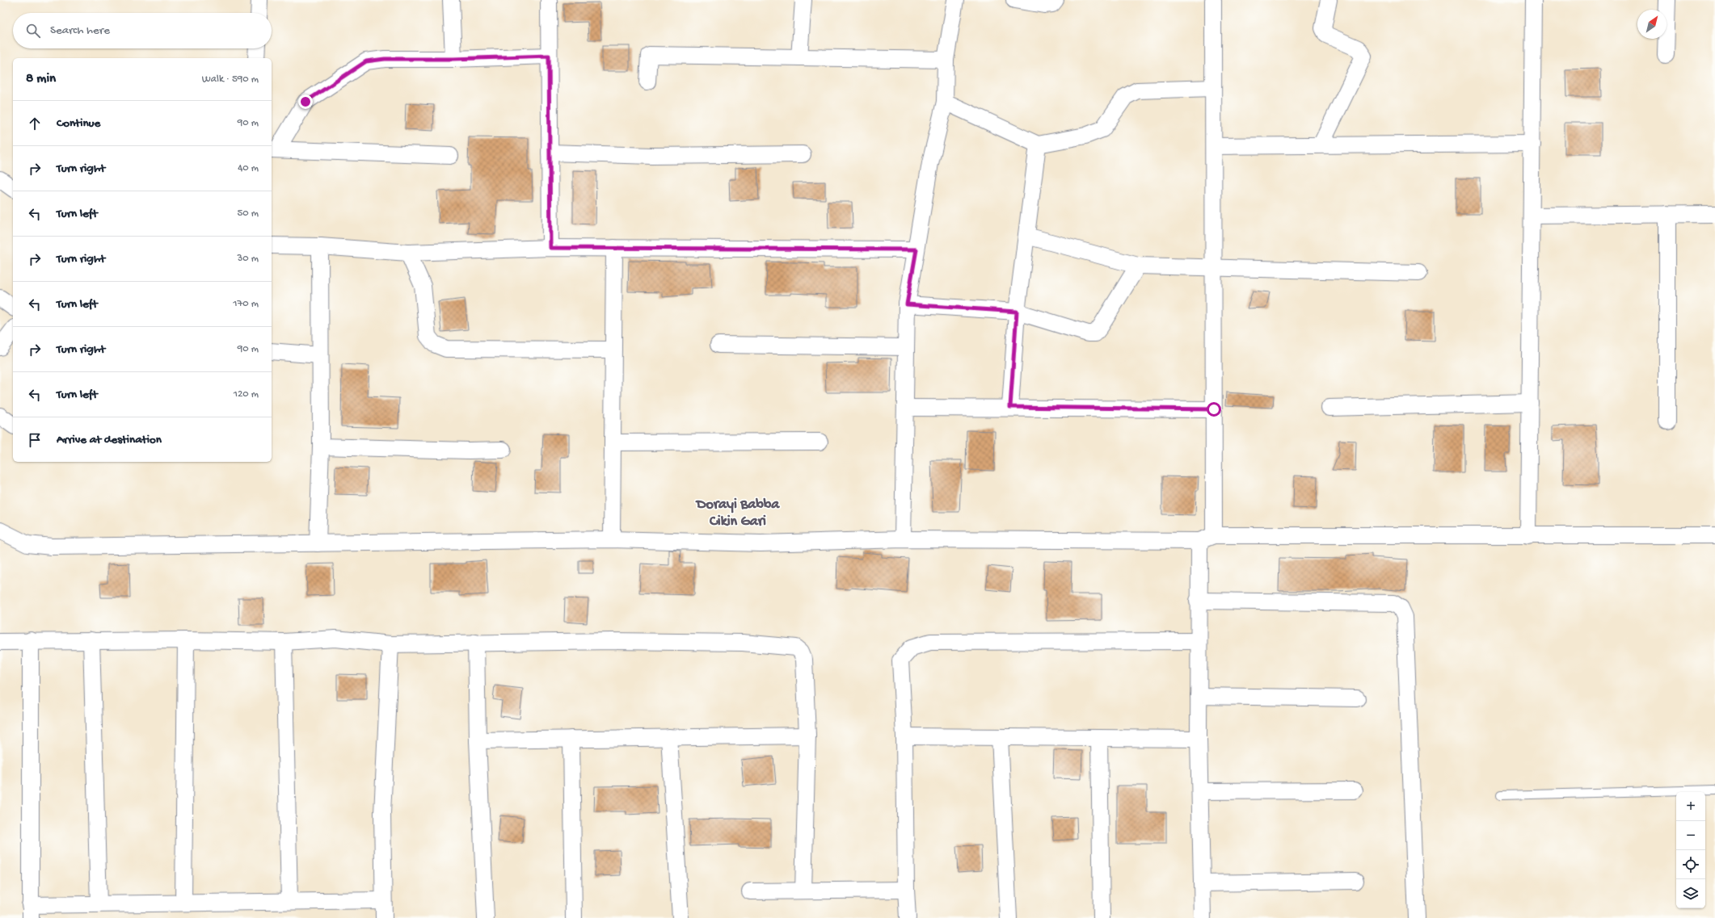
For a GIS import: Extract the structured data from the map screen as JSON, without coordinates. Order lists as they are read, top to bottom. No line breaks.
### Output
{"districts":["Dorayi Babba Cikin Gari"],"north":"top right","page":{"search":"Search here","heading":["8 min","Walk · 590 m"],"list":[["Continue","90 m"],["Turn right","40 m"],["Turn left","50 m"],["Turn right","30 m"],["Turn left","170 m"],["Turn right","90 m"],["Turn left","120 m"],"Arrive at destination"],"map_buttons":["+","−"]}}
